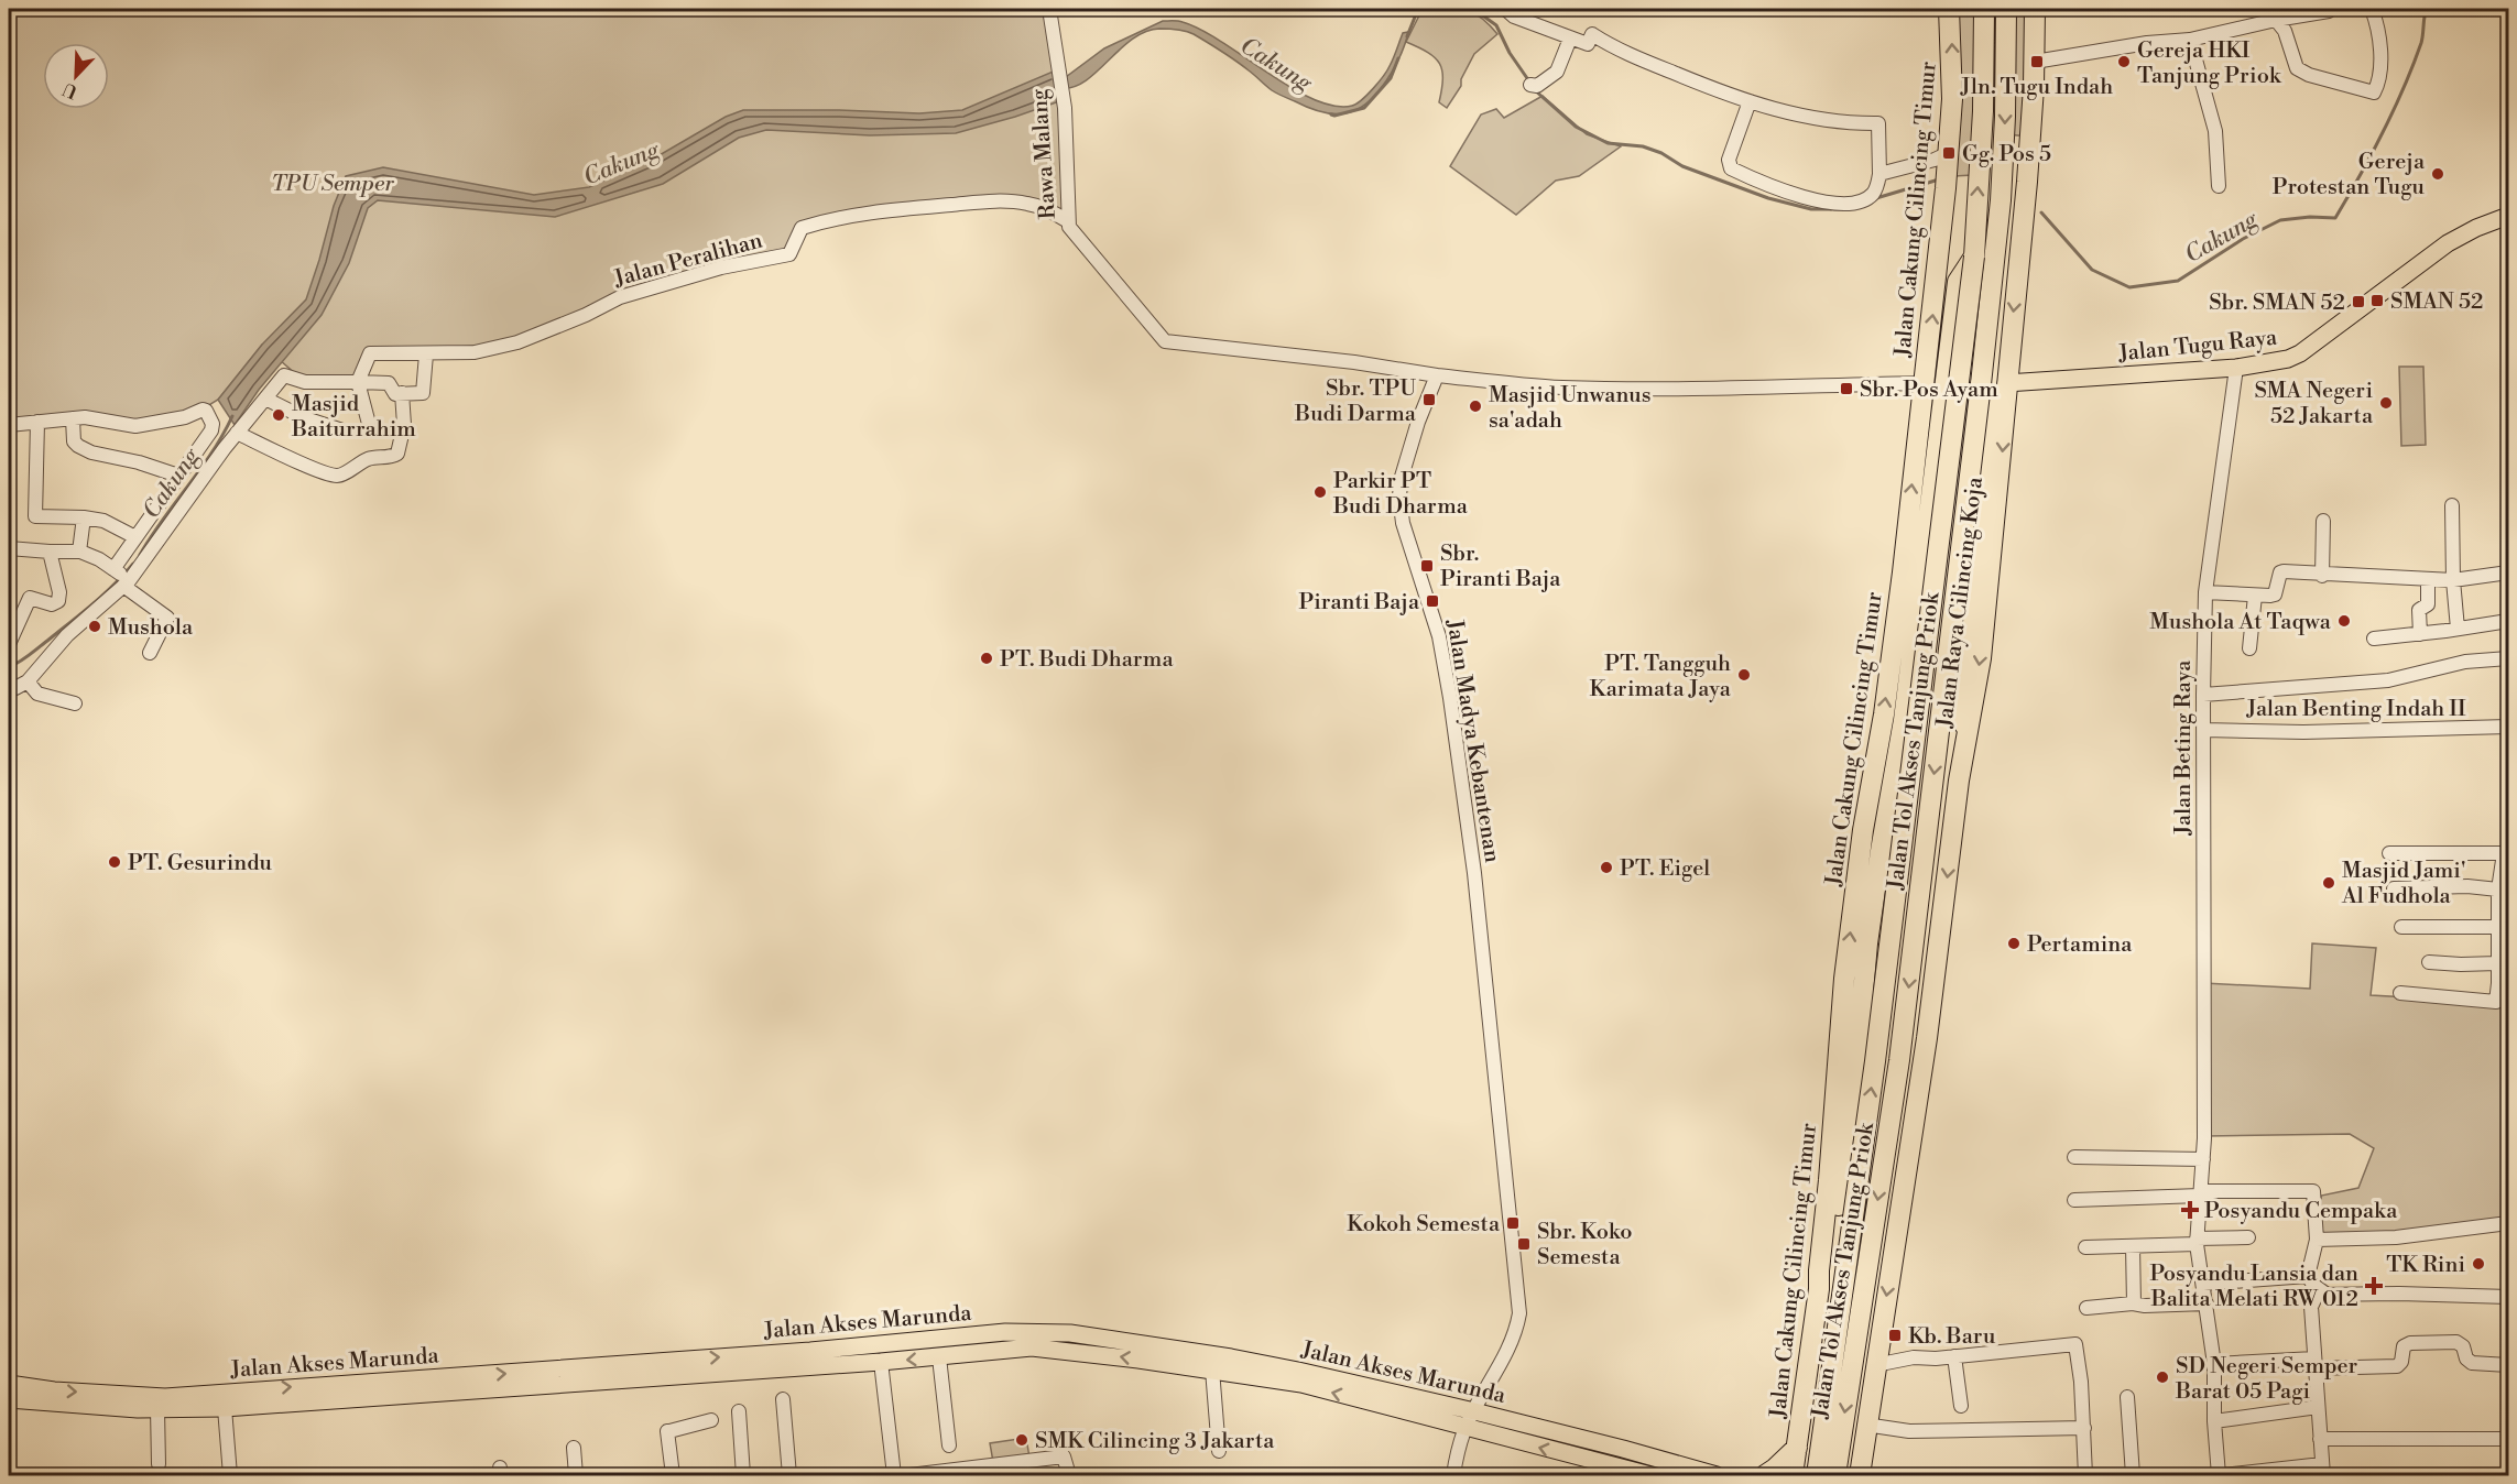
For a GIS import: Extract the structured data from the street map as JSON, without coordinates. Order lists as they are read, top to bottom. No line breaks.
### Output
{"streets":{"highway":["Jalan Cakung Cilincing Timur","Jalan Raya Cilincing Koja","Jalan Tol Akses Tanjung Priok"],"main road":["Jalan Tugu Raya","Jalan Akses Marunda"],"street":["Rawa Malang","Jalan Peralihan","Jalan Benting Indah II","Jalan Madya Kebantenan","Jalan Beting Raya"]},"crossings":[["Rawa Malang","Jalan Peralihan"],["Rawa Malang","Jalan Madya Kebantenan"],["Jalan Tugu Raya","Jalan Raya Cilincing Koja"],["Jalan Tugu Raya","Jalan Beting Raya"],["Jalan Benting Indah II","Jalan Beting Raya"],["Jalan Madya Kebantenan","Jalan Akses Marunda"]],"water":["Cakung"],"parks":["TPU Semper"],"places":{"transit":["Jln. Tugu Indah","Gg. Pos 5","SMAN 52","Sbr. SMAN 52","Sbr. Pos Ayam","Sbr. TPU Budi Darma","Sbr. Piranti Baja","Piranti Baja","Kokoh Semesta","Sbr. Koko Semesta","Kb. Baru"],"other":["Gereja HKI Tanjung Priok","Gereja Protestan Tugu","SMA Negeri 52 Jakarta","Masjid Unwanus sa'adah","Masjid Baiturrahim","Parkir PT Budi Dharma","Mushola At Taqwa","Mushola","PT. Budi Dharma","PT. Tangguh Karimata Jaya","PT. Gesurindu","PT. Eigel","Masjid Jami' Al Fudhola","Pertamina","TK Rini","SD Negeri Semper Barat 05 Pagi","SMK Cilincing 3 Jakarta"],"health":["Posyandu Cempaka","Posyandu Lansia dan Balita Melati RW 012"]},"north":"bottom left"}
